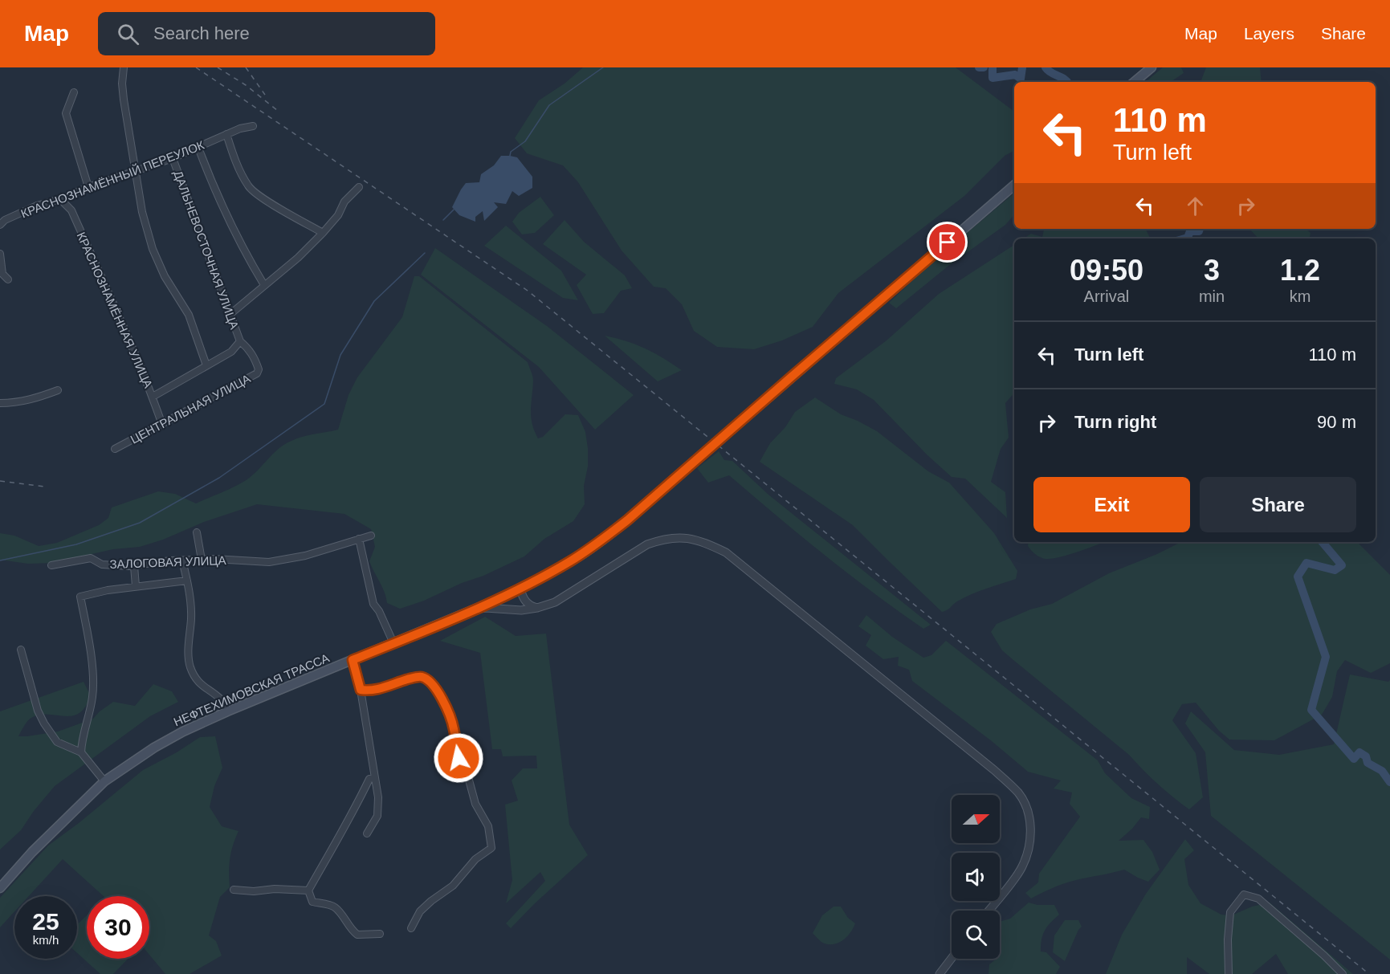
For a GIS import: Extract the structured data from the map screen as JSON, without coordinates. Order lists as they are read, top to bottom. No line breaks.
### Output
{"streets":{"main road":["НЕФТЕХИМОВСКАЯ ТРАССА"],"street":["КРАСНОЗНАМЁННЫЙ ПЕРЕУЛОК","ДАЛЬНЕВОСТОЧНАЯ УЛИЦА","КРАСНОЗНАМЁННАЯ УЛИЦА","ЦЕНТРАЛЬНАЯ УЛИЦА","ЗАЛОГОВАЯ УЛИЦА"]},"crossings":[["КРАСНОЗНАМЁННЫЙ ПЕРЕУЛОК","ДАЛЬНЕВОСТОЧНАЯ УЛИЦА"],["КРАСНОЗНАМЁННЫЙ ПЕРЕУЛОК","КРАСНОЗНАМЁННАЯ УЛИЦА"],["ДАЛЬНЕВОСТОЧНАЯ УЛИЦА","ЦЕНТРАЛЬНАЯ УЛИЦА"],["КРАСНОЗНАМЁННАЯ УЛИЦА","ЦЕНТРАЛЬНАЯ УЛИЦА"]],"north":"right","page":{"header":"Map","search":"Search here","nav":["Map","Layers","Share"],"turn":["110 m","Turn left"],"eta":["09:50","Arrival","3","min","1.2","km"],"list":[{"name":"Turn left","value":"110 m"},{"name":"Turn right","value":"90 m"}],"buttons":["Exit","Share"],"speed":"25 km/h","limit":"30"}}
